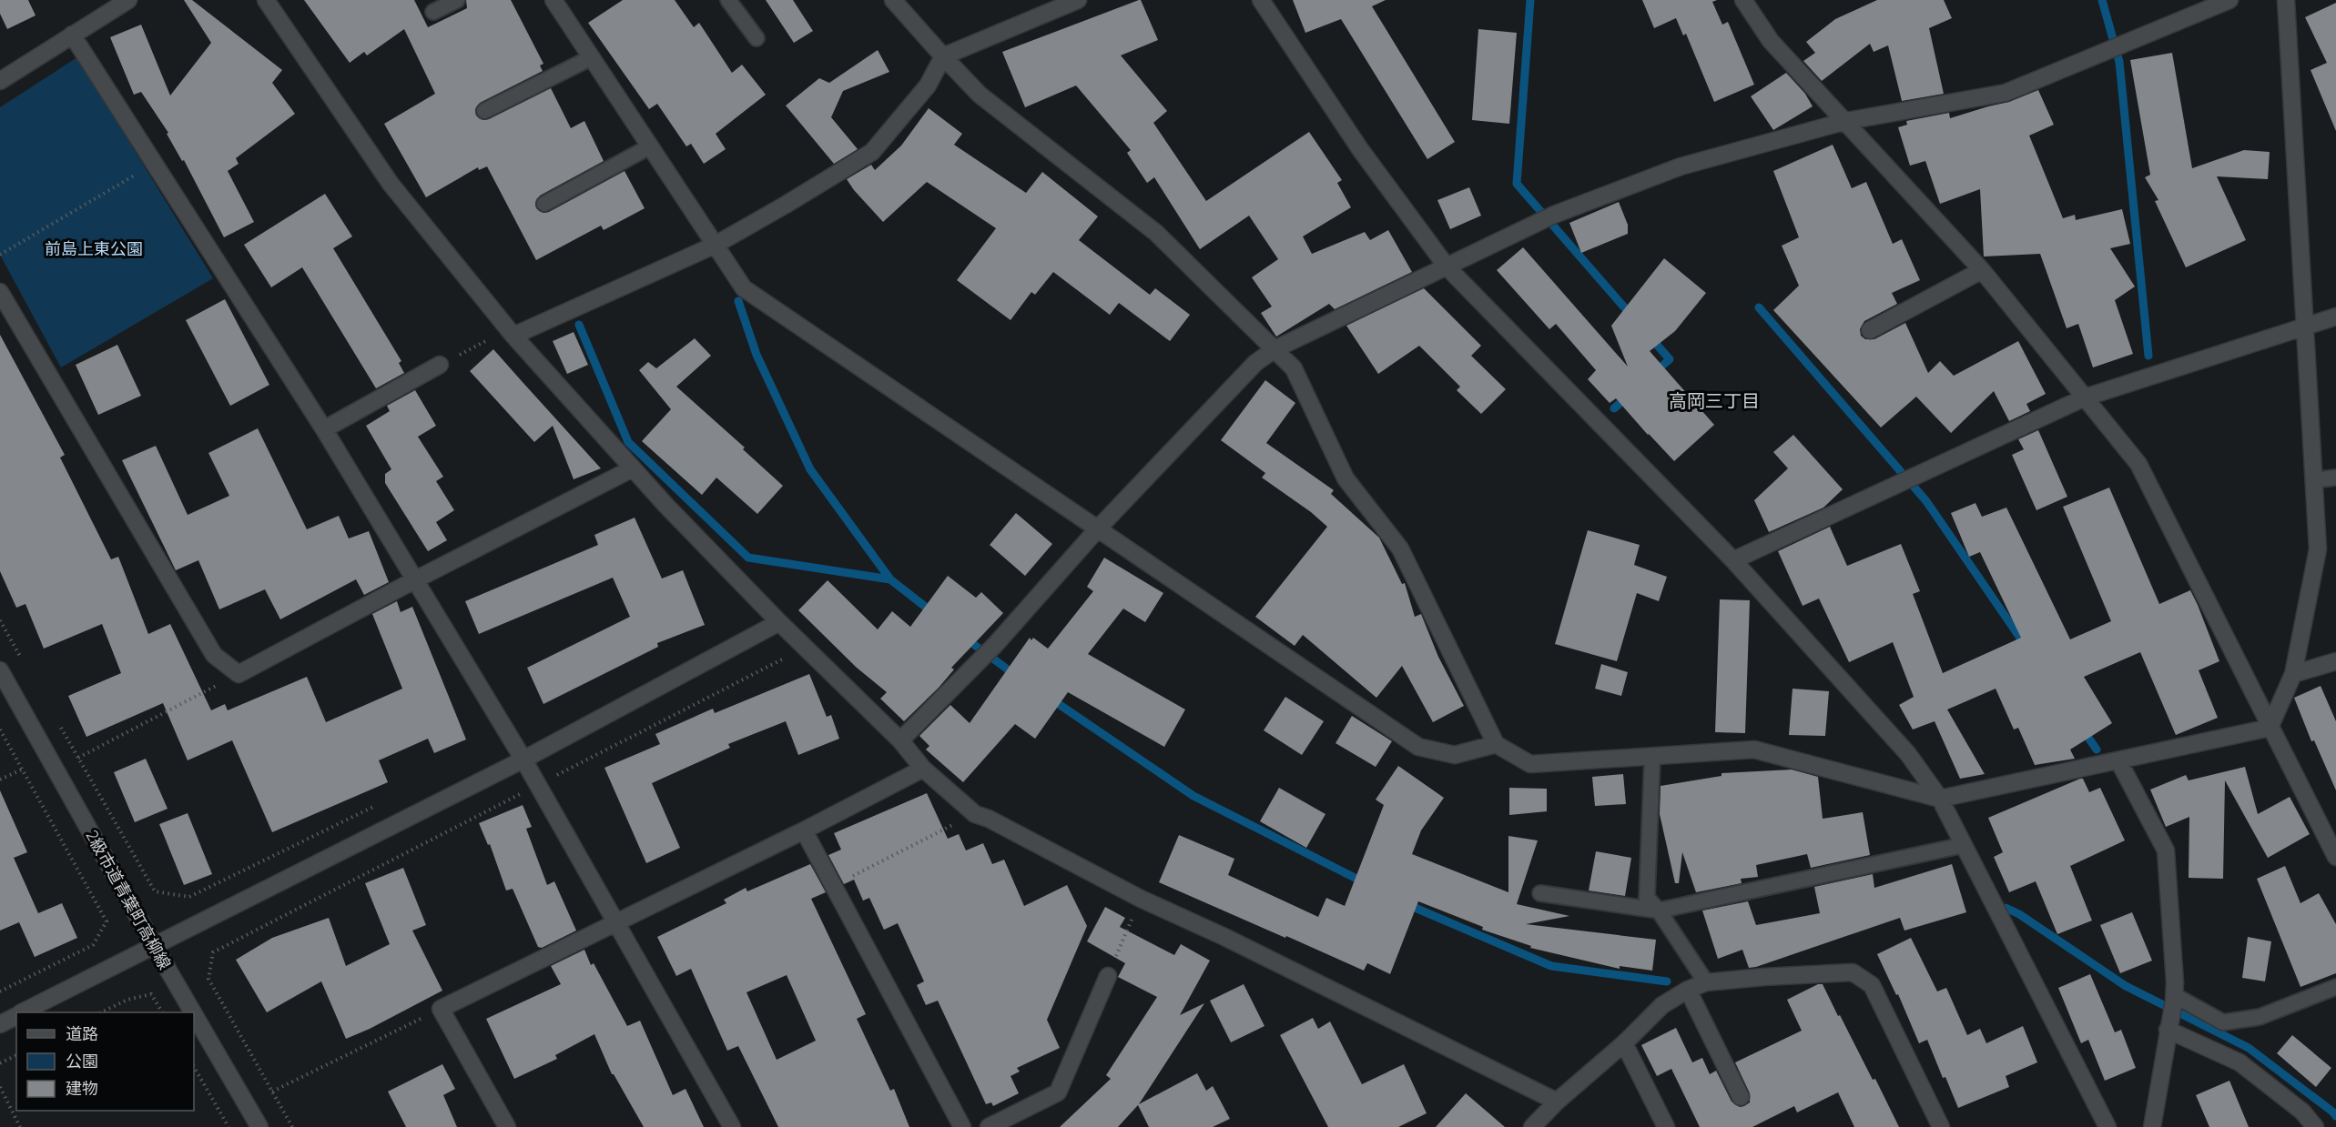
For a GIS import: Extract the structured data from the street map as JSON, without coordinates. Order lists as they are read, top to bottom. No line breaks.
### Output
{"streets":{"street":["2級市道青葉町高柳線"]},"districts":["高岡三丁目"],"parks":["前島上東公園"],"legend":["道路","公園","建物"]}
